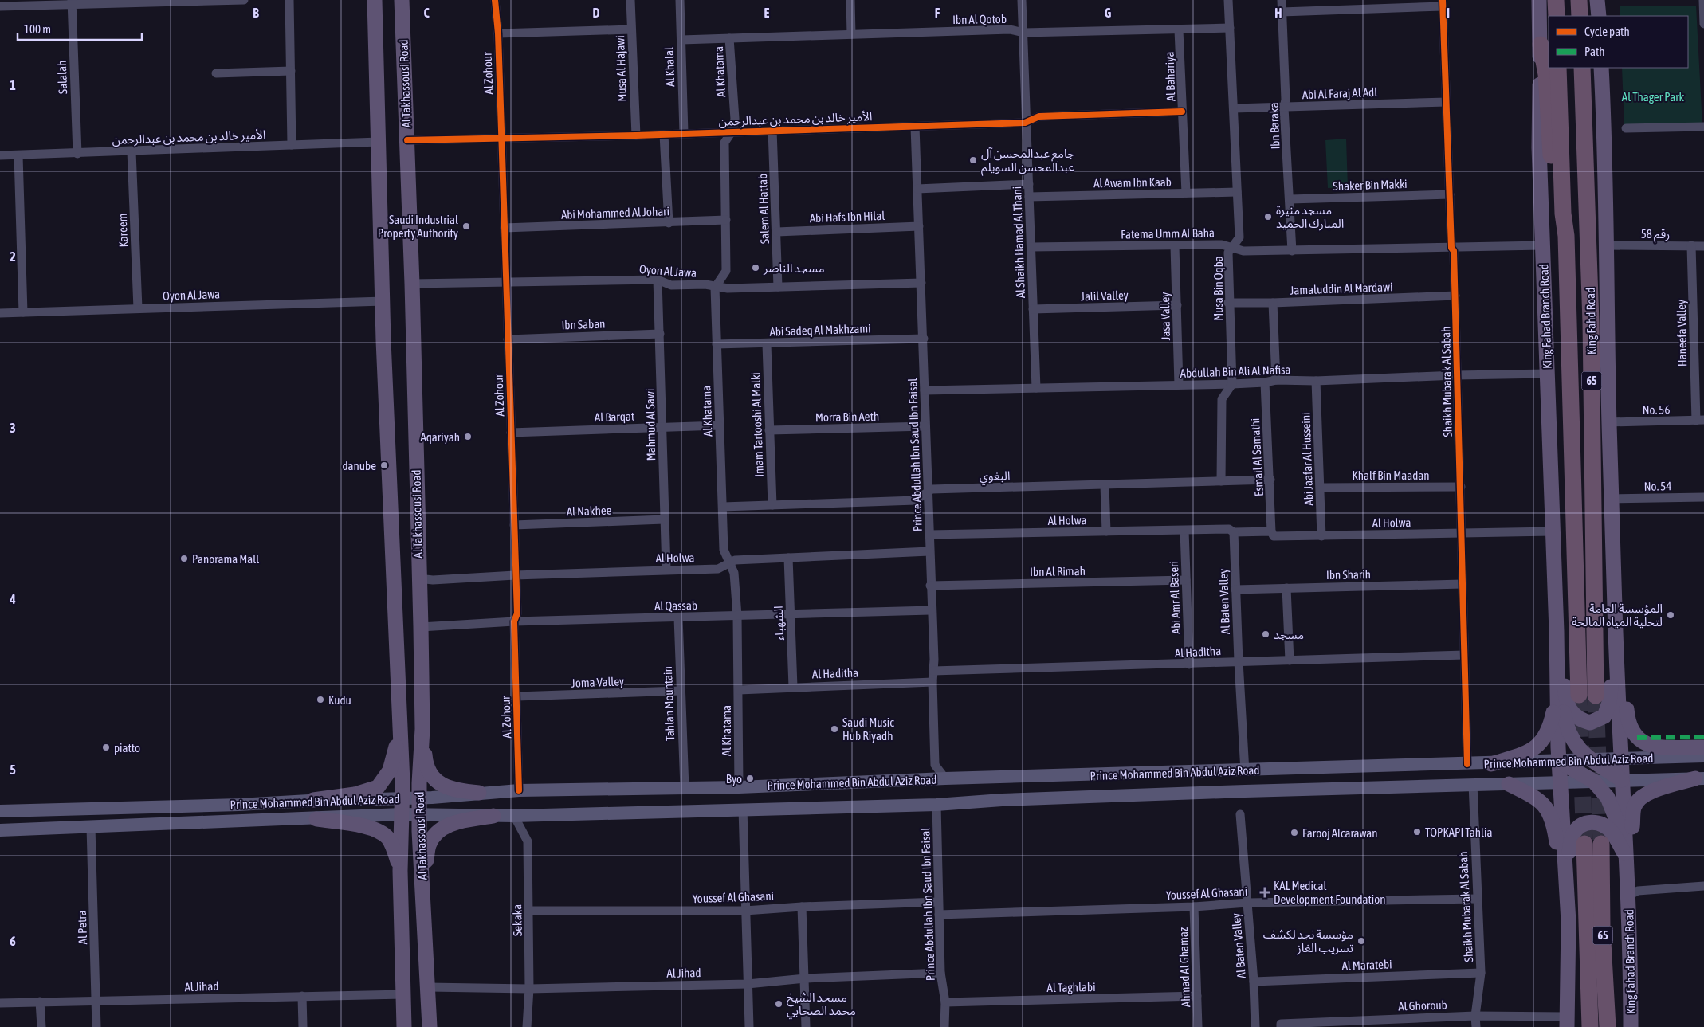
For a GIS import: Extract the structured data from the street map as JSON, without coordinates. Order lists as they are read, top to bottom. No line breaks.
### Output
{"streets":{"highway":["King Fahd Road","65"],"main road":["Al Takhassousi Road","King Fahad Branch Road","Prince Mohammed Bin Abdul Aziz Road"],"street":["Ibn Al Qotob","Al Khalal","Musa Al Hajawi","Al Khatama","Al Zohour","Al Bahariya","Salalah","Abi Al Faraj Al Adl","الأمير خالد بن محمد بن عبدالرحمن","Ibn Baraka","Al Awam Ibn Kaab","Shaker Bin Makki","Salem Al Hattab","Abi Mohammed Al Johari","Abi Hafs Ibn Hilal","Kareem","Fatema Umm Al Baha","رقم 58","Al Shaikh Hamad Al Thani","Oyon Al Jawa","Musa Bin Oqba","Jamaluddin Al Mardawi","Jalil Valley","Jasa Valley","Ibn Saban","Abi Sadeq Al Makhzami","Haneefa Valley","Abdullah Bin Ali Al Nafisa","Shaikh Mubarak Al Sabah","No. 56","Al Barqat","Morra Bin Aeth","Mahmud Al Sawi","Imam Tartooshi Al Malki","Prince Abdullah Ibn Saud Ibn Faisal","Esmail Al Samathi","Abi Jaafar Al Husseini","Khalf Bin Maadan","البغوي","No. 54","Al Nakhee","Al Holwa","Ibn Al Rimah","Ibn Sharih","Abi Amr Al Baseri","Al Baten Valley","Al Qassab","الشهباء","Al Haditha","Joma Valley","Tahlan Mountain","Youssef Al Ghasani","Sekaka","Al Petra","Al Maratebi","Ahmad Al Ghamaz","Al Jihad","Al Taghlabi","Al Ghoroub"]},"crossings":[["Ibn Al Qotob","Al Khalal"],["Ibn Al Qotob","Al Khatama"],["Ibn Al Qotob","Al Bahariya"],["Ibn Al Qotob","Al Shaikh Hamad Al Thani"],["Ibn Al Qotob","Musa Bin Oqba"],["Al Khalal","الأمير خالد بن محمد بن عبدالرحمن"],["Musa Al Hajawi","الأمير خالد بن محمد بن عبدالرحمن"],["Al Khatama","الأمير خالد بن محمد بن عبدالرحمن"],["Al Khatama","Abi Mohammed Al Johari"],["Al Khatama","Oyon Al Jawa"],["Al Khatama","Abi Sadeq Al Makhzami"],["Al Khatama","Al Barqat"],["Al Khatama","البغوي"],["Al Khatama","Al Holwa"],["Al Khatama","Al Qassab"],["Al Khatama","Al Haditha"],["Al Khatama","Prince Mohammed Bin Abdul Aziz Road"],["Al Zohour","الأمير خالد بن محمد بن عبدالرحمن"],["Al Zohour","Abi Mohammed Al Johari"],["Al Zohour","Oyon Al Jawa"],["Al Zohour","Ibn Saban"],["Al Zohour","Al Barqat"],["Al Zohour","Al Nakhee"],["Al Zohour","Al Holwa"],["Al Zohour","Al Qassab"],["Al Zohour","Joma Valley"],["Al Zohour","Prince Mohammed Bin Abdul Aziz Road"],["Al Bahariya","الأمير خالد بن محمد بن عبدالرحمن"],["Al Bahariya","Al Awam Ibn Kaab"],["Salalah","الأمير خالد بن محمد بن عبدالرحمن"],["Al Takhassousi Road","الأمير خالد بن محمد بن عبدالرحمن"],["Al Takhassousi Road","Oyon Al Jawa"],["Al Takhassousi Road","Al Holwa"],["Al Takhassousi Road","Al Qassab"],["Al Takhassousi Road","Prince Mohammed Bin Abdul Aziz Road"],["Al Takhassousi Road","Al Jihad"],["Abi Al Faraj Al Adl","Ibn Baraka"],["Abi Al Faraj Al Adl","Musa Bin Oqba"],["Abi Al Faraj Al Adl","Shaikh Mubarak Al Sabah"],["الأمير خالد بن محمد بن عبدالرحمن","Salem Al Hattab"],["الأمير خالد بن محمد بن عبدالرحمن","Kareem"],["الأمير خالد بن محمد بن عبدالرحمن","Al Shaikh Hamad Al Thani"],["الأمير خالد بن محمد بن عبدالرحمن","Prince Abdullah Ibn Saud Ibn Faisal"],["Ibn Baraka","Shaker Bin Makki"],["Ibn Baraka","Fatema Umm Al Baha"],["Al Awam Ibn Kaab","Al Shaikh Hamad Al Thani"],["Al Awam Ibn Kaab","Musa Bin Oqba"],["Shaker Bin Makki","Shaikh Mubarak Al Sabah"],["Salem Al Hattab","Abi Hafs Ibn Hilal"],["Salem Al Hattab","Oyon Al Jawa"],["Abi Hafs Ibn Hilal","Prince Abdullah Ibn Saud Ibn Faisal"],["Kareem","Oyon Al Jawa"],["Fatema Umm Al Baha","Al Shaikh Hamad Al Thani"],["Fatema Umm Al Baha","Musa Bin Oqba"],["Fatema Umm Al Baha","Jasa Valley"],["Fatema Umm Al Baha","King Fahad Branch Road"],["Fatema Umm Al Baha","Shaikh Mubarak Al Sabah"],["رقم 58","Haneefa Valley"],["Al Shaikh Hamad Al Thani","Jalil Valley"],["Al Shaikh Hamad Al Thani","Abdullah Bin Ali Al Nafisa"],["Oyon Al Jawa","Mahmud Al Sawi"],["Oyon Al Jawa","Prince Abdullah Ibn Saud Ibn Faisal"],["Musa Bin Oqba","Jamaluddin Al Mardawi"],["Musa Bin Oqba","Abdullah Bin Ali Al Nafisa"],["Jamaluddin Al Mardawi","Shaikh Mubarak Al Sabah"],["Jalil Valley","Jasa Valley"],["Jasa Valley","Abdullah Bin Ali Al Nafisa"],["King Fahad Branch Road","Abdullah Bin Ali Al Nafisa"],["King Fahad Branch Road","Al Holwa"],["Ibn Saban","Mahmud Al Sawi"],["Abi Sadeq Al Makhzami","Imam Tartooshi Al Malki"],["Abi Sadeq Al Makhzami","Prince Abdullah Ibn Saud Ibn Faisal"],["Haneefa Valley","No. 56"],["Abdullah Bin Ali Al Nafisa","Shaikh Mubarak Al Sabah"],["Abdullah Bin Ali Al Nafisa","Prince Abdullah Ibn Saud Ibn Faisal"],["Abdullah Bin Ali Al Nafisa","Esmail Al Samathi"],["Abdullah Bin Ali Al Nafisa","Abi Jaafar Al Husseini"],["Shaikh Mubarak Al Sabah","Khalf Bin Maadan"],["Shaikh Mubarak Al Sabah","Al Holwa"],["Shaikh Mubarak Al Sabah","Ibn Sharih"],["Shaikh Mubarak Al Sabah","Al Haditha"],["Shaikh Mubarak Al Sabah","Prince Mohammed Bin Abdul Aziz Road"],["Shaikh Mubarak Al Sabah","Youssef Al Ghasani"],["Shaikh Mubarak Al Sabah","Al Maratebi"],["Shaikh Mubarak Al Sabah","Al Ghoroub"],["Al Barqat","Mahmud Al Sawi"],["Morra Bin Aeth","Imam Tartooshi Al Malki"],["Morra Bin Aeth","Prince Abdullah Ibn Saud Ibn Faisal"],["Mahmud Al Sawi","Al Nakhee"],["Mahmud Al Sawi","Al Holwa"],["Imam Tartooshi Al Malki","البغوي"],["Prince Abdullah Ibn Saud Ibn Faisal","البغوي"],["Prince Abdullah Ibn Saud Ibn Faisal","Al Holwa"],["Prince Abdullah Ibn Saud Ibn Faisal","Ibn Al Rimah"],["Prince Abdullah Ibn Saud Ibn Faisal","Al Qassab"],["Prince Abdullah Ibn Saud Ibn Faisal","Al Haditha"],["Prince Abdullah Ibn Saud Ibn Faisal","Prince Mohammed Bin Abdul Aziz Road"],["Prince Abdullah Ibn Saud Ibn Faisal","Youssef Al Ghasani"],["Prince Abdullah Ibn Saud Ibn Faisal","Al Jihad"],["Prince Abdullah Ibn Saud Ibn Faisal","Al Taghlabi"],["Esmail Al Samathi","البغوي"],["Esmail Al Samathi","Al Holwa"],["Abi Jaafar Al Husseini","Khalf Bin Maadan"],["Abi Jaafar Al Husseini","Al Holwa"],["Al Holwa","Abi Amr Al Baseri"],["Al Holwa","Al Baten Valley"],["Al Holwa","الشهباء"],["Ibn Al Rimah","Abi Amr Al Baseri"],["Ibn Sharih","Al Baten Valley"],["Abi Amr Al Baseri","Al Haditha"],["Al Baten Valley","Al Haditha"],["Al Baten Valley","Prince Mohammed Bin Abdul Aziz Road"],["Al Baten Valley","Youssef Al Ghasani"],["Al Baten Valley","Al Maratebi"],["Al Qassab","الشهباء"],["Al Qassab","Tahlan Mountain"],["الشهباء","Al Haditha"],["Joma Valley","Tahlan Mountain"],["Tahlan Mountain","Prince Mohammed Bin Abdul Aziz Road"],["Prince Mohammed Bin Abdul Aziz Road","Sekaka"],["Prince Mohammed Bin Abdul Aziz Road","Al Petra"],["Youssef Al Ghasani","Sekaka"],["Youssef Al Ghasani","Ahmad Al Ghamaz"],["Sekaka","Al Jihad"],["Al Petra","Al Jihad"],["Ahmad Al Ghamaz","Al Taghlabi"]],"parks":["Al Thager Park"],"places":{"other":["جامع عبدالمحسن آل عبدالمحسن السويلم","مسجد منيرة المبارك الحميد","Saudi Industrial Property Authority","مسجد الناصر","Aqariyah","danube","Panorama Mall","المؤسسة العامة لتحلية المياه المالحة","مسجد","Kudu","Saudi Music Hub Riyadh","piatto","Byo","TOPKAPI Tahlia","Farooj Alcarawan","مؤسسة نجد لكشف تسريب الغاز","مسجد الشيخ محمد الصحابي"],"health":["KAL Medical Development Foundation"]},"legend":["Cycle path","Path"],"scale_bar":"100 m","grid":{"columns":["B","C","D","E","F","G","H","I"],"rows":["1","2","3","4","5","6"]}}
